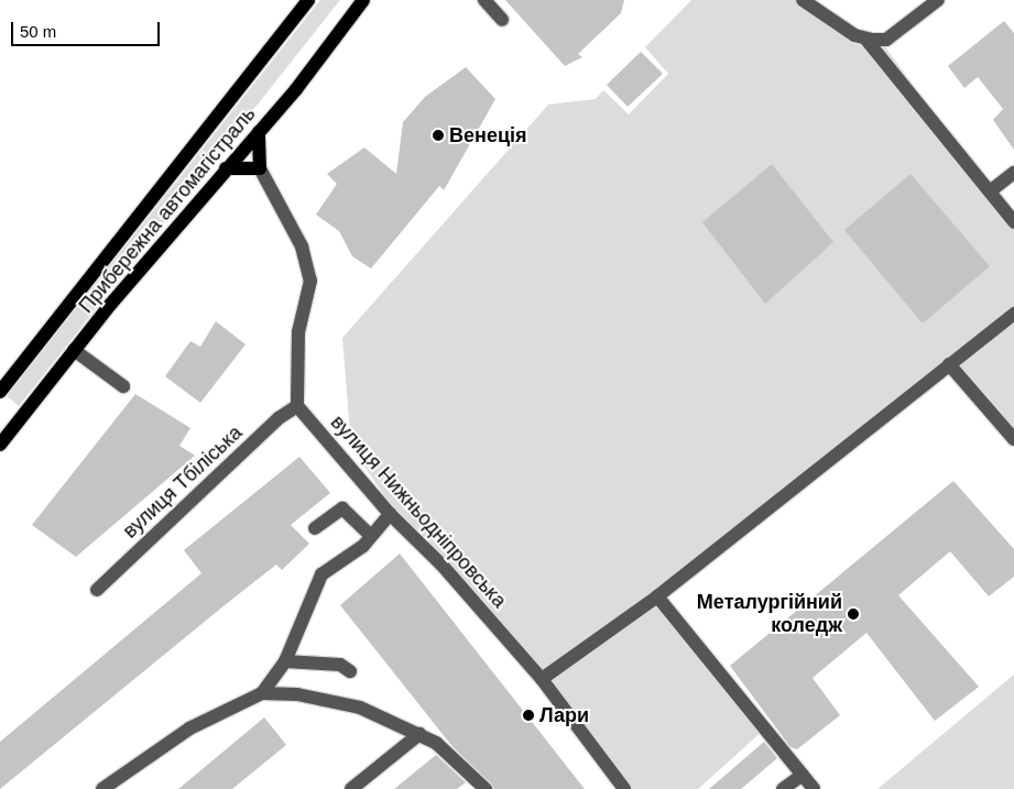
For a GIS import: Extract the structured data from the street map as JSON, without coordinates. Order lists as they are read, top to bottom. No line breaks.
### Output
{"streets":{"main road":["Прибережна автомагістраль"],"street":["вулиця Тбіліська","вулиця Нижньодніпровська"]},"crossings":[["вулиця Тбіліська","вулиця Нижньодніпровська"]],"places":["Венеція","Металургійний коледж","Лари"],"scale_bar":"50 m"}
